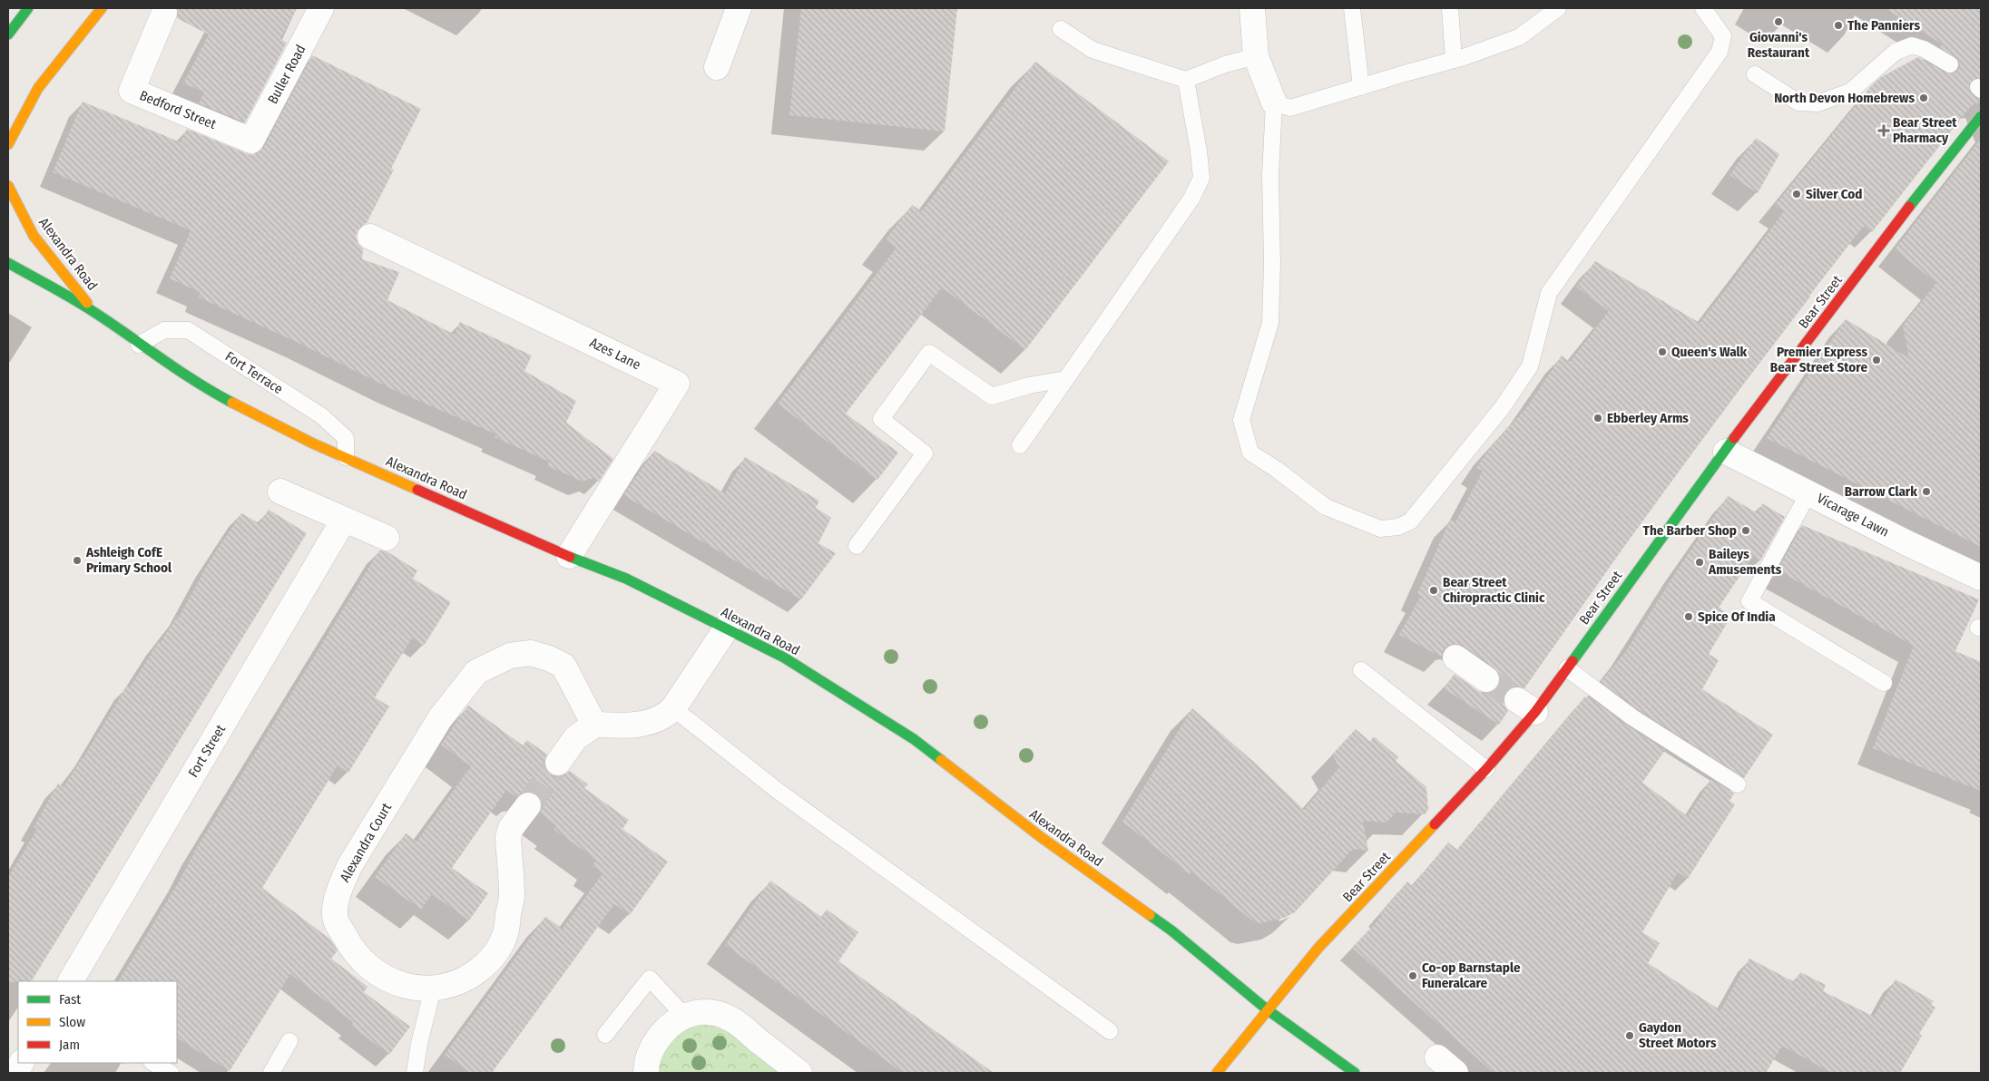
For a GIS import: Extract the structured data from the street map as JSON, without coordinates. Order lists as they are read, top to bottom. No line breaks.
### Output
{"streets":{"main road":["Alexandra Road","Bear Street"],"street":["Buller Road","Bedford Street","Azes Lane","Vicarage Lawn","Fort Street","Alexandra Court"],"lane":["Fort Terrace"]},"crossings":[["Buller Road","Bedford Street"],["Alexandra Road","Bear Street"],["Alexandra Road","Azes Lane"],["Alexandra Road","Fort Terrace"],["Bear Street","Vicarage Lawn"]],"places":{"other":["Giovanni's Restaurant","The Panniers","North Devon Homebrews","Silver Cod","Queen's Walk","Premier Express Bear Street Store","Ebberley Arms","Barrow Clark","The Barber Shop","Ashleigh CofE Primary School","Baileys Amusements","Bear Street Chiropractic Clinic","Spice Of India","Co-op Barnstaple Funeralcare","Gaydon Street Motors"],"health":["Bear Street Pharmacy"]},"legend":["Fast","Slow","Jam"]}
